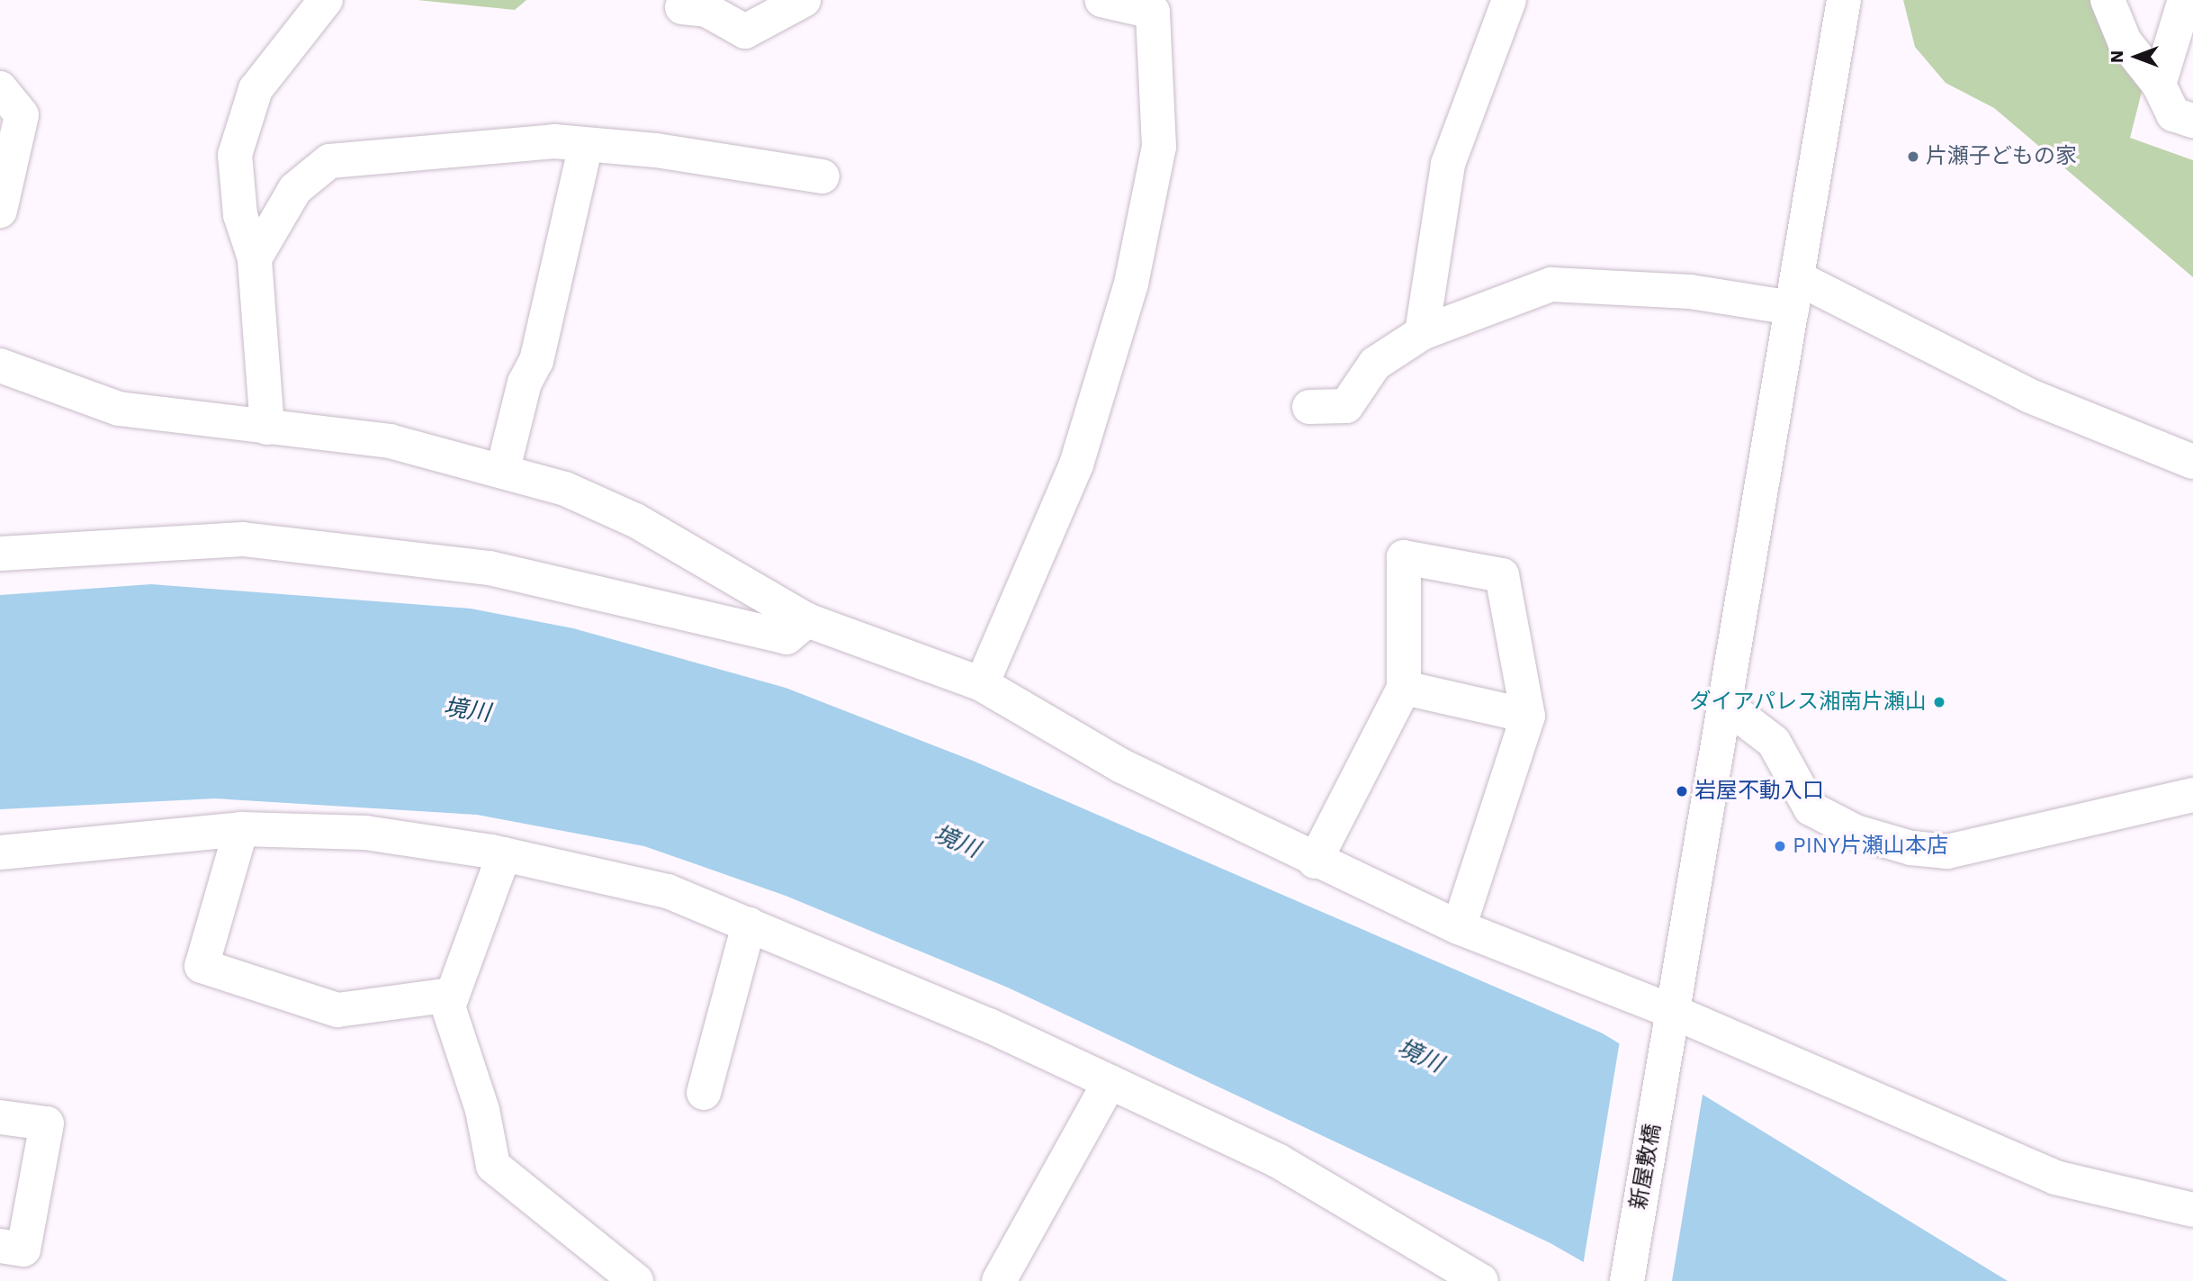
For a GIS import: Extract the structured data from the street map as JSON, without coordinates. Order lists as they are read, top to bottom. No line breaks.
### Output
{"streets":{"street":["新屋敷橋"]},"water":["境川"],"places":["片瀬子どもの家","ダイアパレス湘南片瀬山","岩屋不動入口","PINY片瀬山本店"],"north":"left"}
